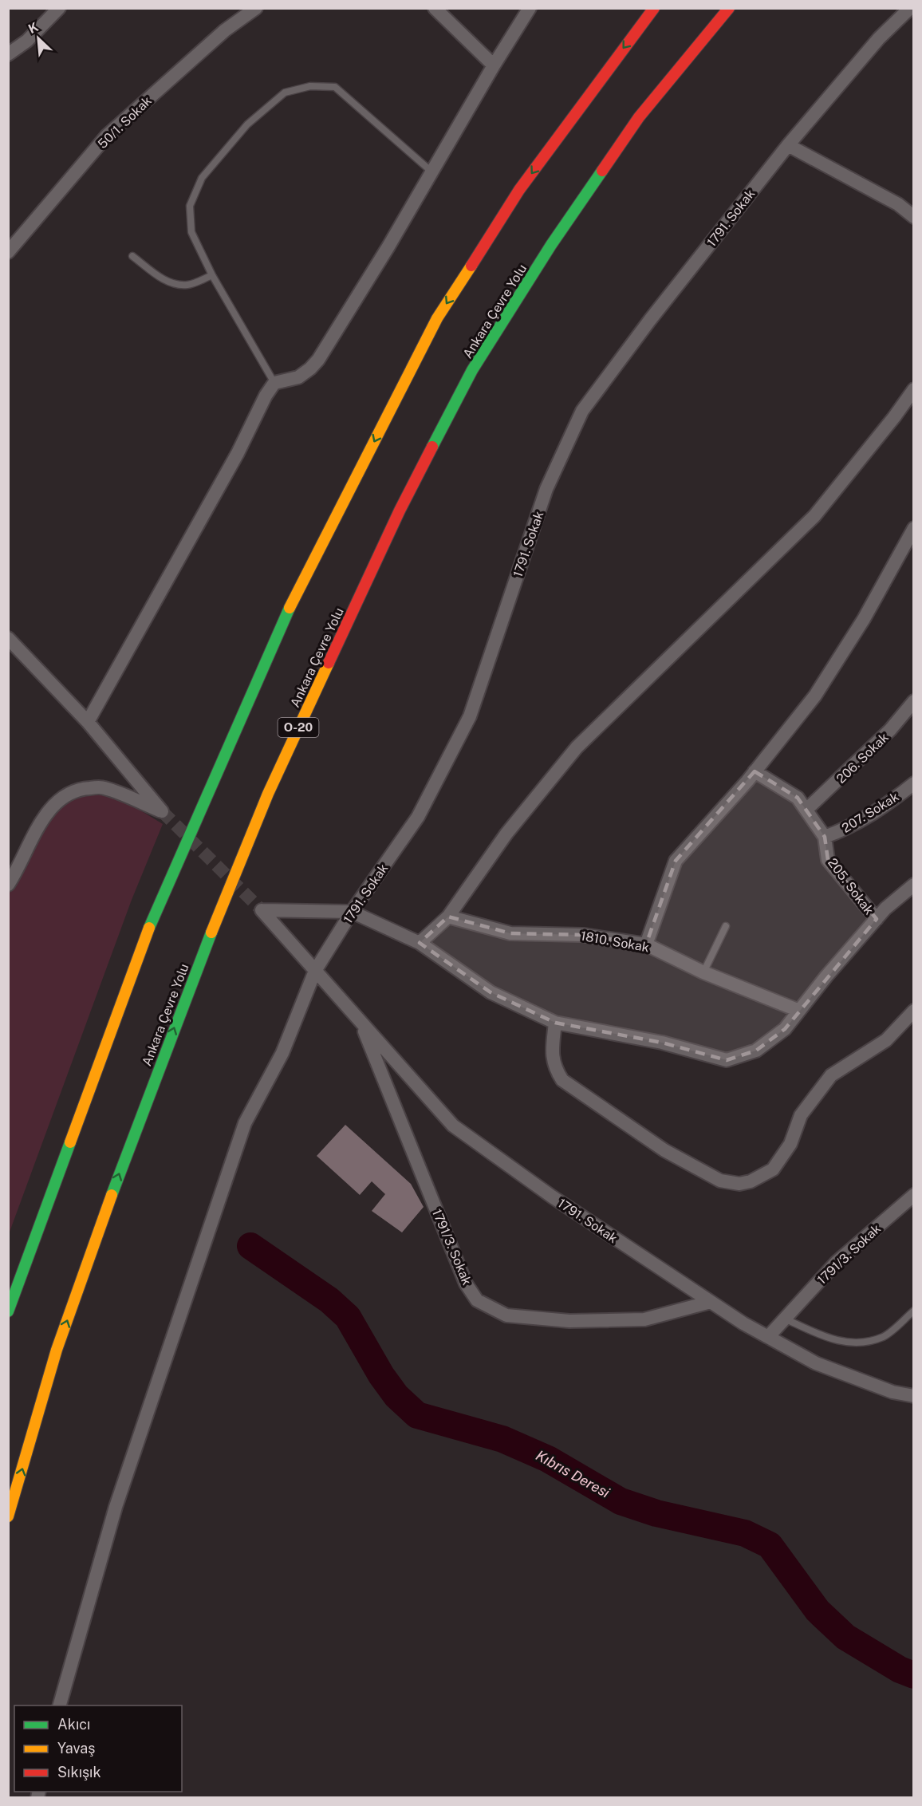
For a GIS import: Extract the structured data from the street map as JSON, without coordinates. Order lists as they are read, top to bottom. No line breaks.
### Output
{"streets":{"highway":["Ankara Çevre Yolu","O-20"],"street":["50/1. Sokak","1791. Sokak","206. Sokak","207. Sokak","205. Sokak","1810. Sokak","1791/3. Sokak"]},"crossings":[["1791. Sokak","1791/3. Sokak"],["206. Sokak","205. Sokak"],["207. Sokak","205. Sokak"]],"water":["Kıbrıs Deresi"],"legend":["Akıcı","Yavaş","Sıkışık"],"north":"top left"}
